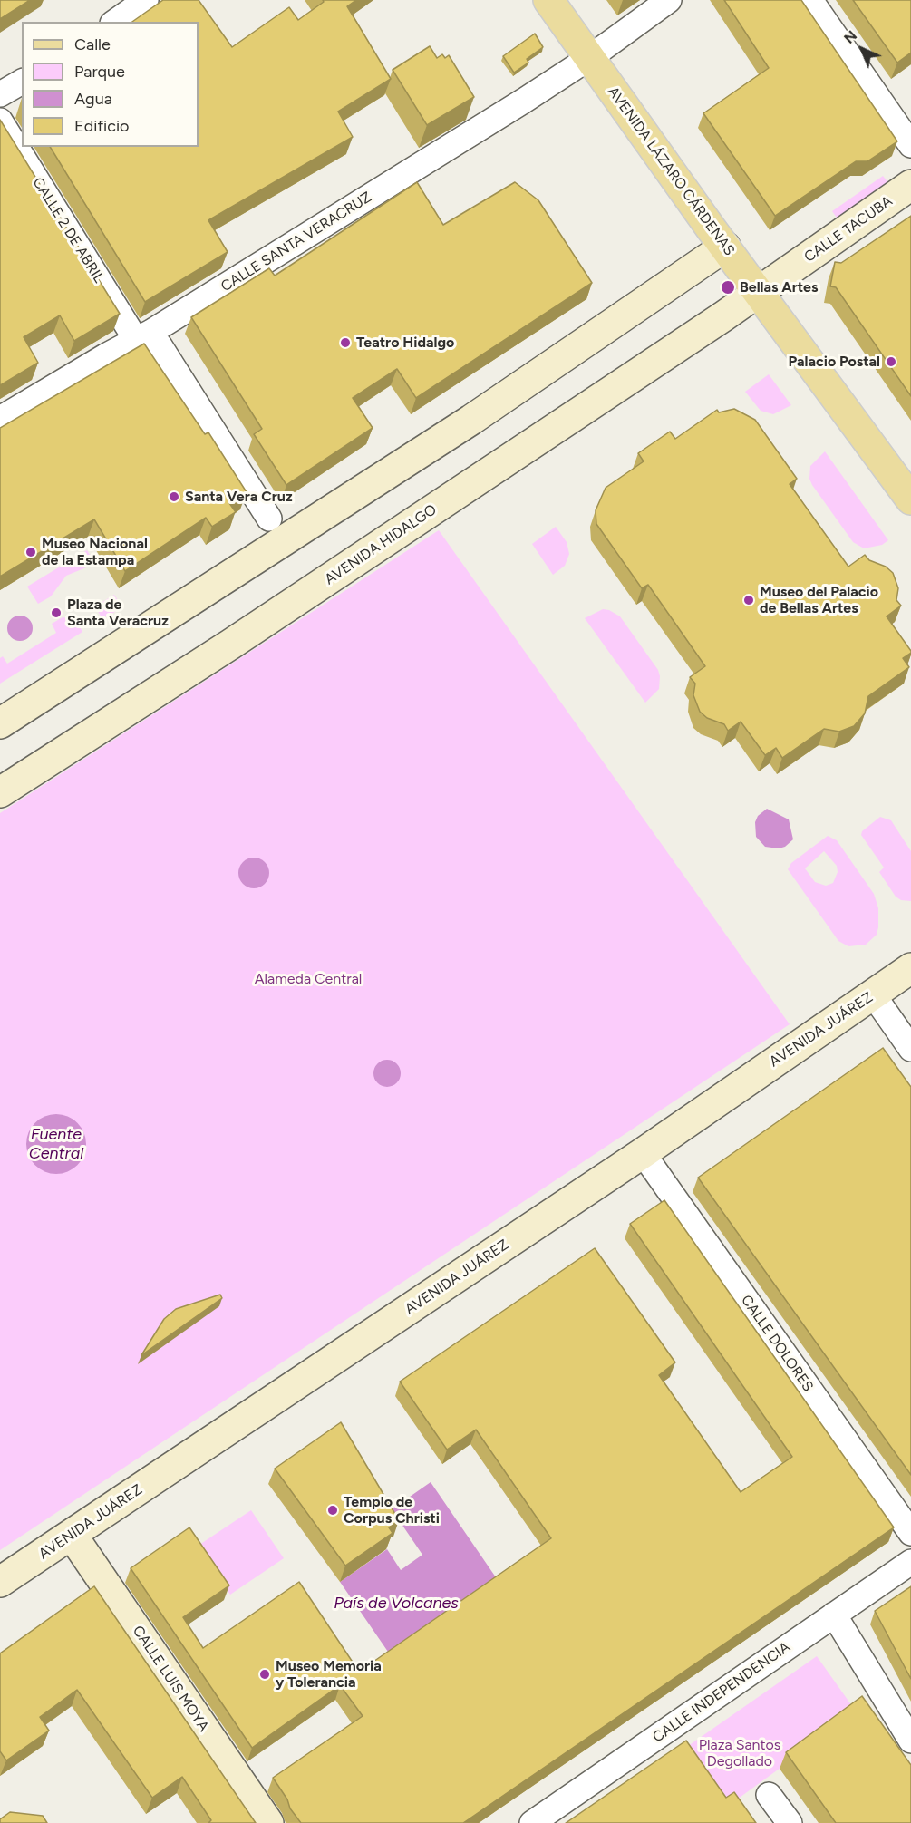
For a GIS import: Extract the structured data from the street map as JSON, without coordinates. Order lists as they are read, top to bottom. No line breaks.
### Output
{"streets":{"main road":["AVENIDA LÁZARO CÁRDENAS","CALLE TACUBA","AVENIDA HIDALGO","AVENIDA JUÁREZ","CALLE LUIS MOYA"],"street":["CALLE 2 DE ABRIL","CALLE SANTA VERACRUZ","CALLE DOLORES","CALLE INDEPENDENCIA"]},"crossings":[["AVENIDA LÁZARO CÁRDENAS","CALLE TACUBA"],["AVENIDA LÁZARO CÁRDENAS","CALLE SANTA VERACRUZ"],["AVENIDA LÁZARO CÁRDENAS","AVENIDA HIDALGO"],["CALLE TACUBA","AVENIDA HIDALGO"],["CALLE 2 DE ABRIL","CALLE SANTA VERACRUZ"],["AVENIDA JUÁREZ","CALLE DOLORES"],["AVENIDA JUÁREZ","CALLE LUIS MOYA"]],"water":["Fuente Central","País de Volcanes"],"parks":["Alameda Central","Plaza Santos Degollado"],"places":["Bellas Artes","Teatro Hidalgo","Palacio Postal","Santa Vera Cruz","Museo Nacional de la Estampa","Museo del Palacio de Bellas Artes","Plaza de Santa Veracruz","Templo de Corpus Christi","Museo Memoria y Tolerancia"],"legend":["Calle","Parque","Agua","Edificio"],"north":"top left"}
